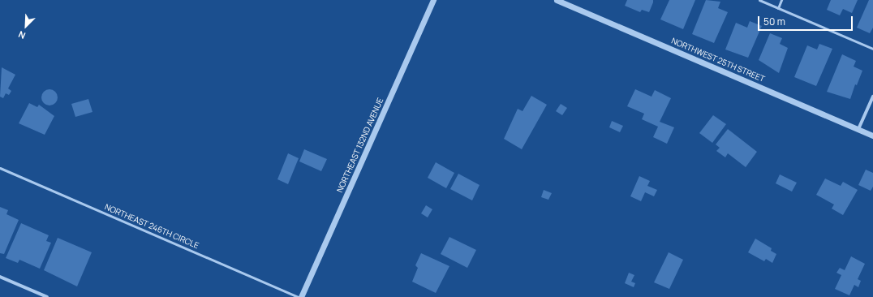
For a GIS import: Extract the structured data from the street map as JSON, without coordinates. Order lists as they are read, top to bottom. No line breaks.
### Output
{"streets":{"street":["NORTHWEST 25TH STREET","NORTHEAST 132ND AVENUE"],"lane":["NORTHEAST 246TH CIRCLE"]},"scale_bar":"50 m","north":"bottom left"}
